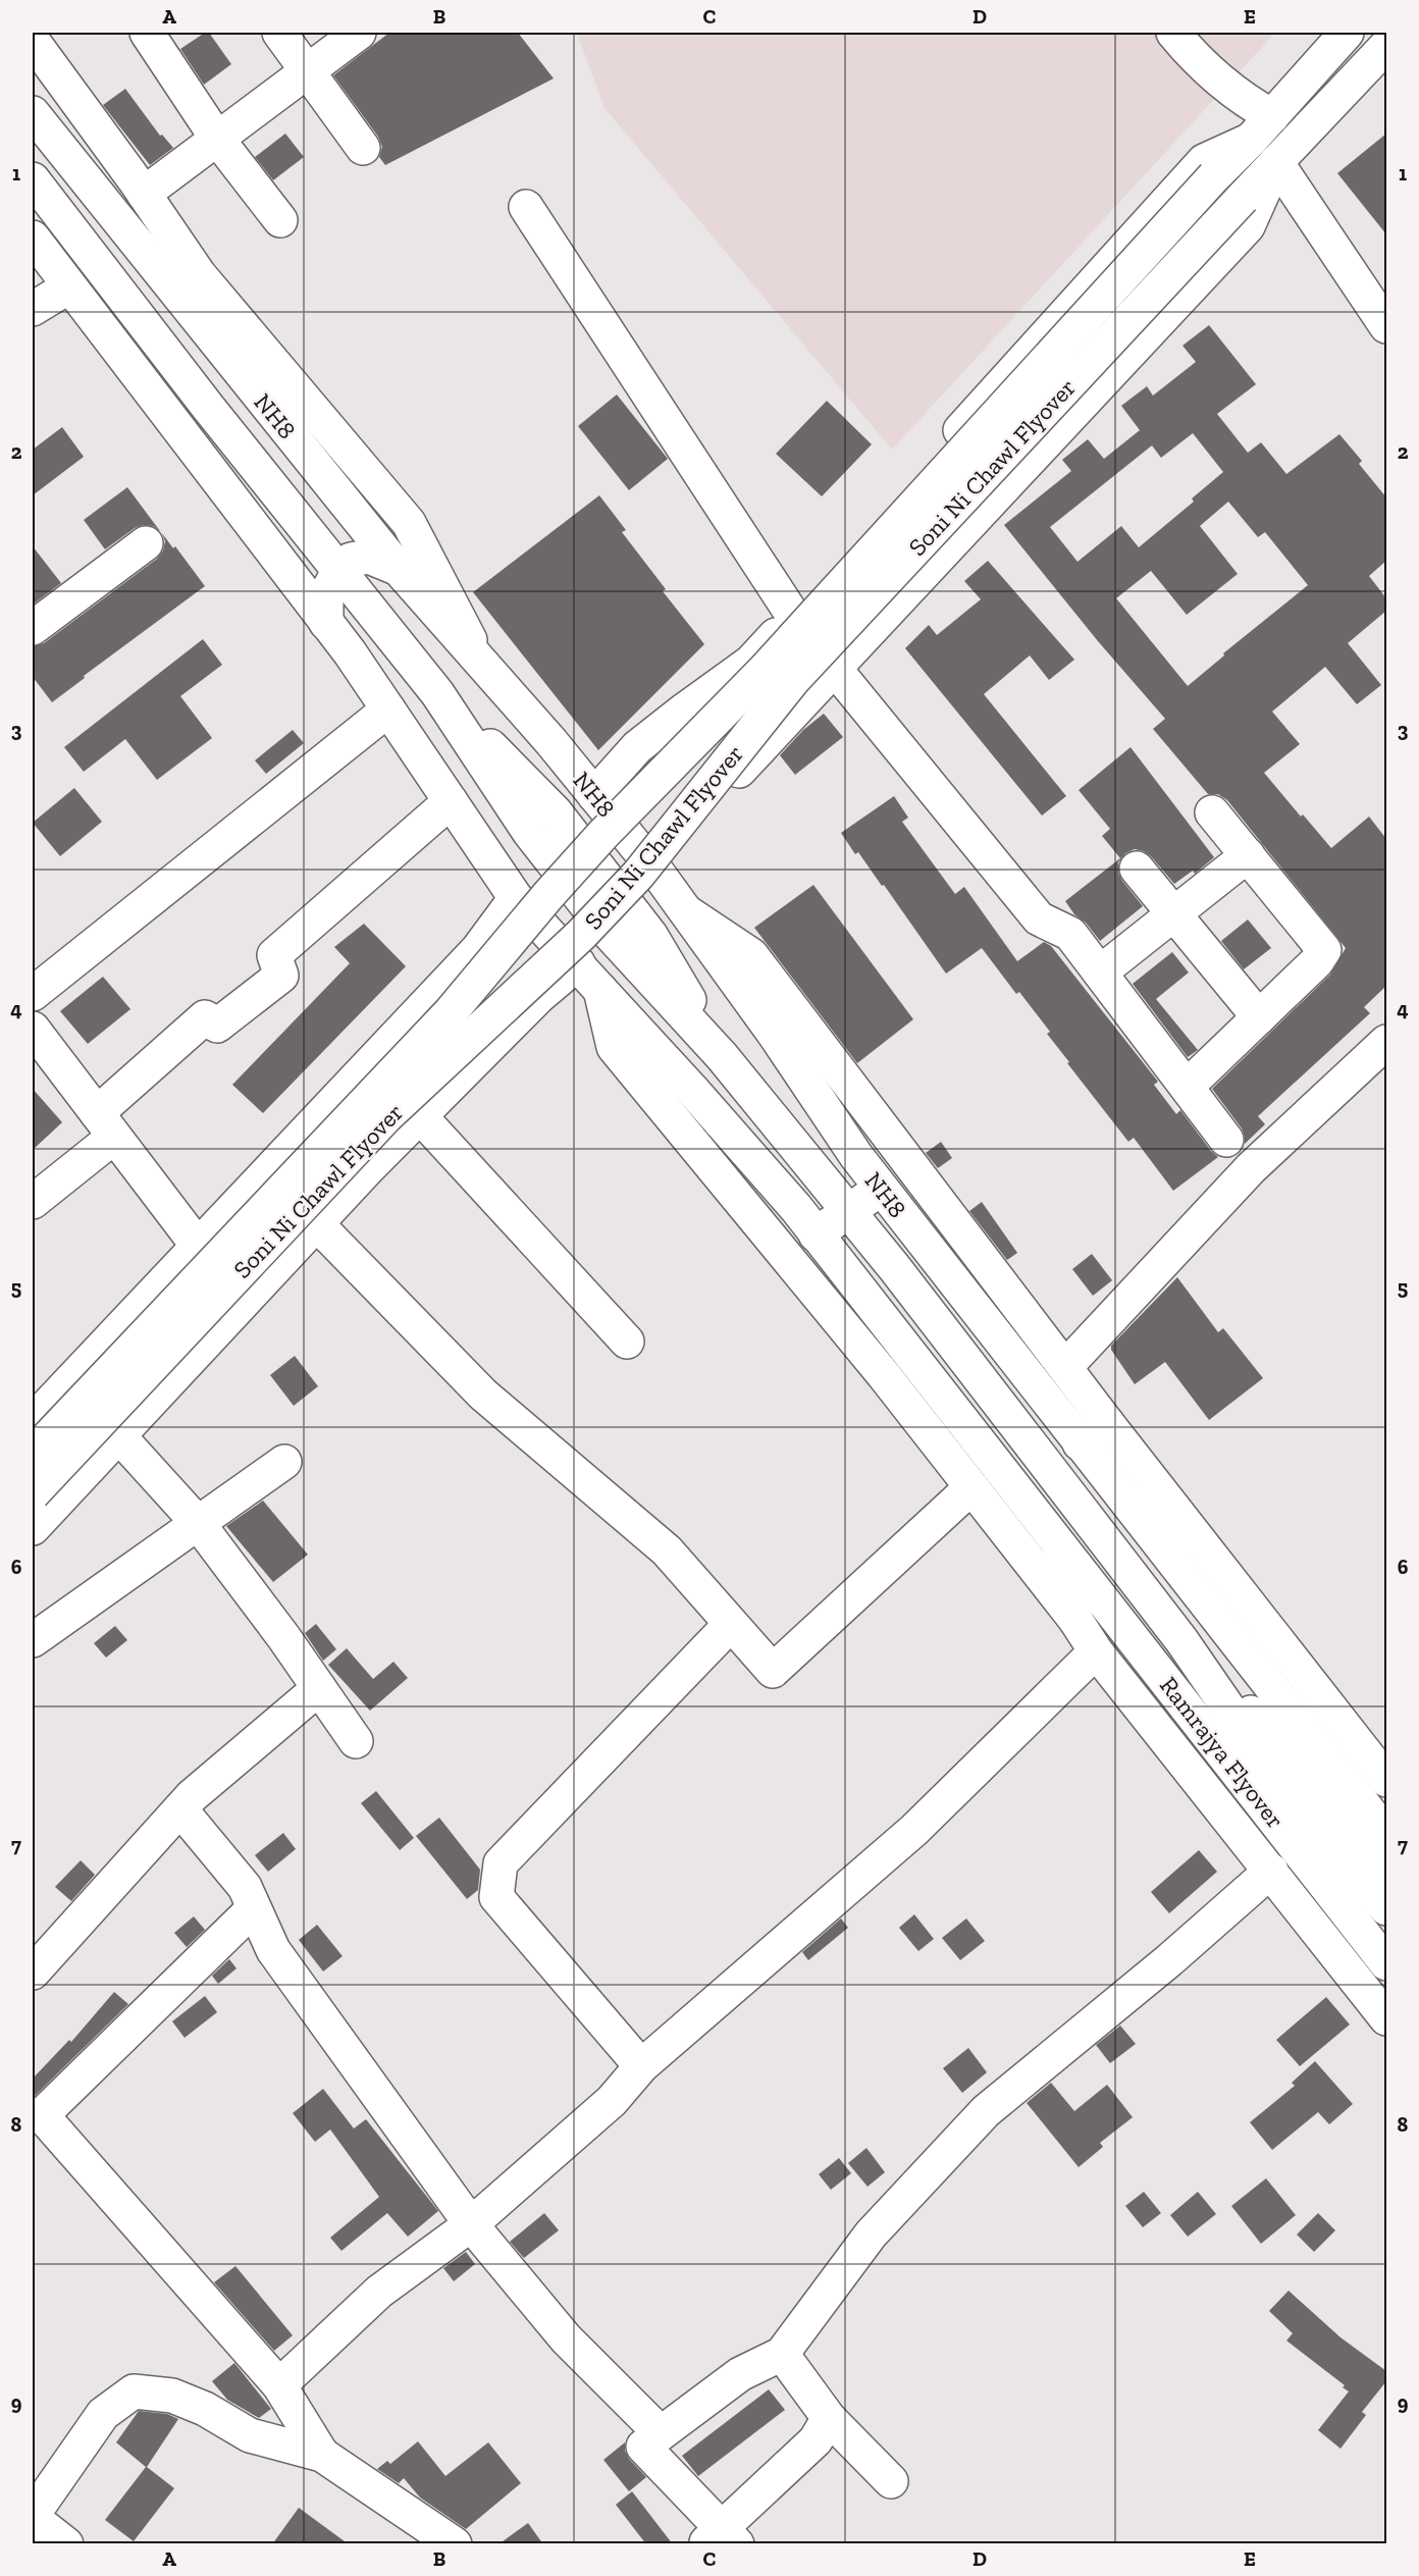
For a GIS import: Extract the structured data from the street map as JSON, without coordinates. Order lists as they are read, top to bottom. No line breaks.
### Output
{"streets":{"street":["NH8","Soni Ni Chawl Flyover","Ramrajya Flyover"]},"grid":{"columns":["A","B","C","D","E"],"rows":["1","2","3","4","5","6","7","8","9"]}}
